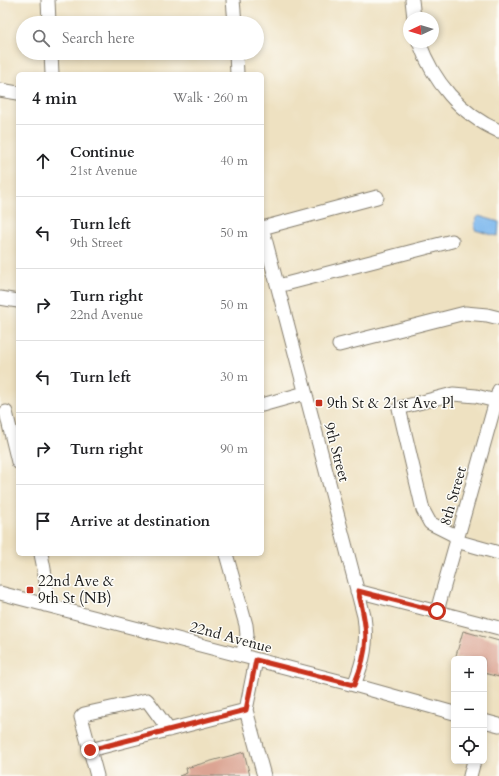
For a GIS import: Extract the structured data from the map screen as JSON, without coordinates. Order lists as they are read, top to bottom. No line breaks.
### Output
{"streets":{"street":["9th Street","8th Street","22nd Avenue"]},"crossings":[["9th Street","22nd Avenue"]],"places":{"transit":["9th St & 21st Ave Pl","22nd Ave & 9th St (NB)"]},"north":"left","page":{"search":"Search here","heading":["4 min","Walk · 260 m"],"list":[["Continue","21st Avenue","40 m"],["Turn left","9th Street","50 m"],["Turn right","22nd Avenue","50 m"],["Turn left","30 m"],["Turn right","90 m"],"Arrive at destination"],"map_buttons":["+","−"]}}
